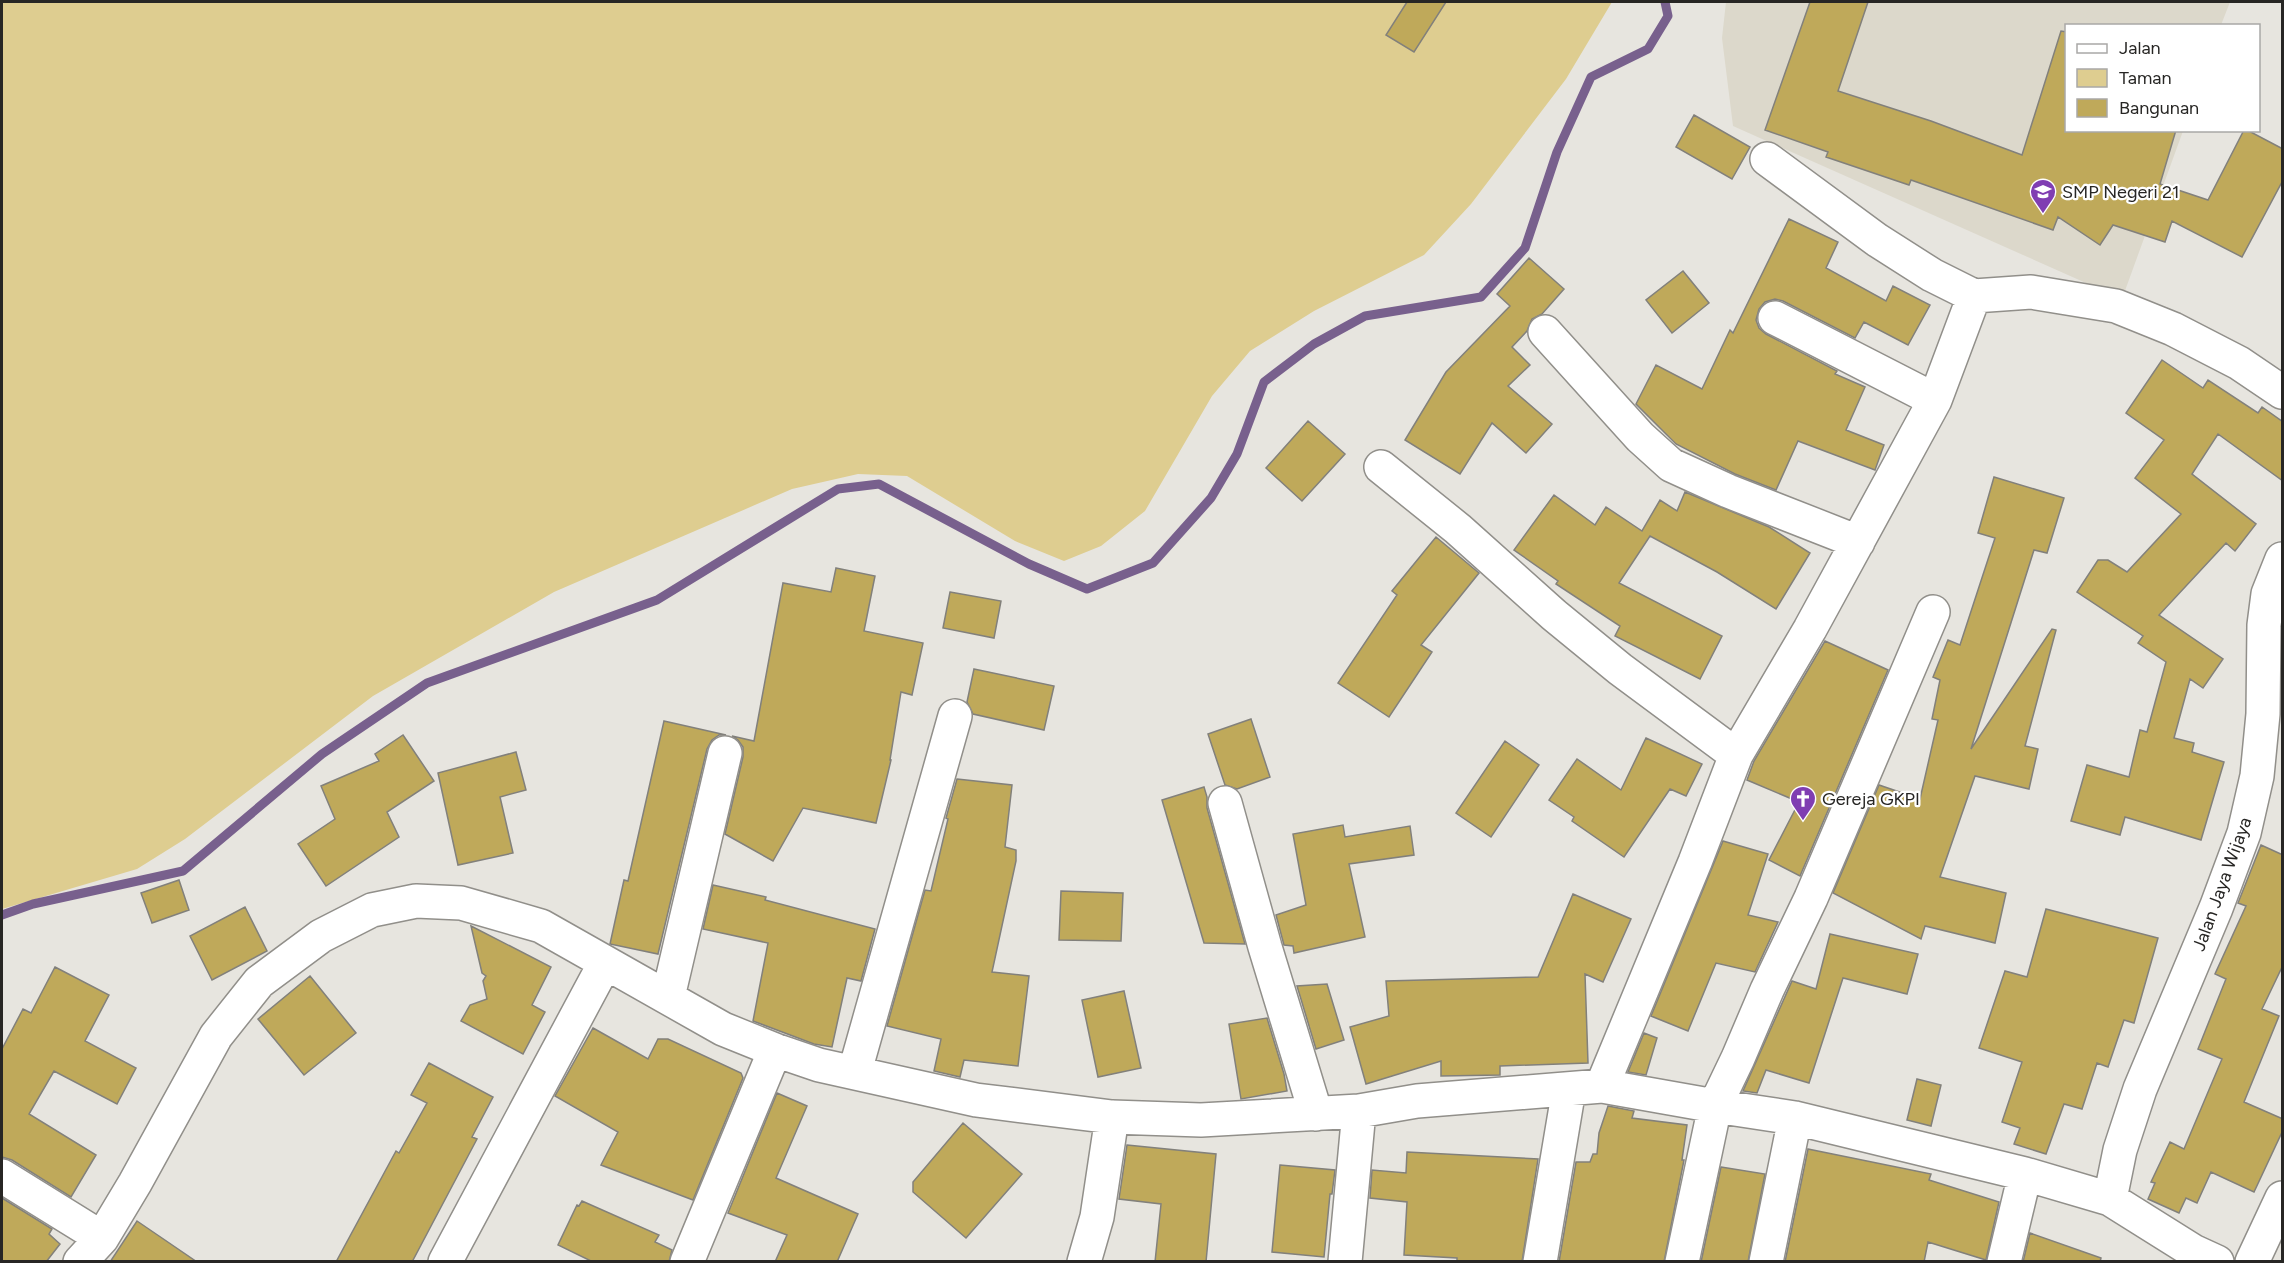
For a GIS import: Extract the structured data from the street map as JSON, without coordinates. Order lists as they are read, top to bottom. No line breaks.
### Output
{"streets":{"street":["Jalan Jaya Wijaya"]},"places":{"school or university":["SMP Negeri 21"],"church":["Gereja GKPI"]},"legend":["Jalan","Taman","Bangunan"]}
